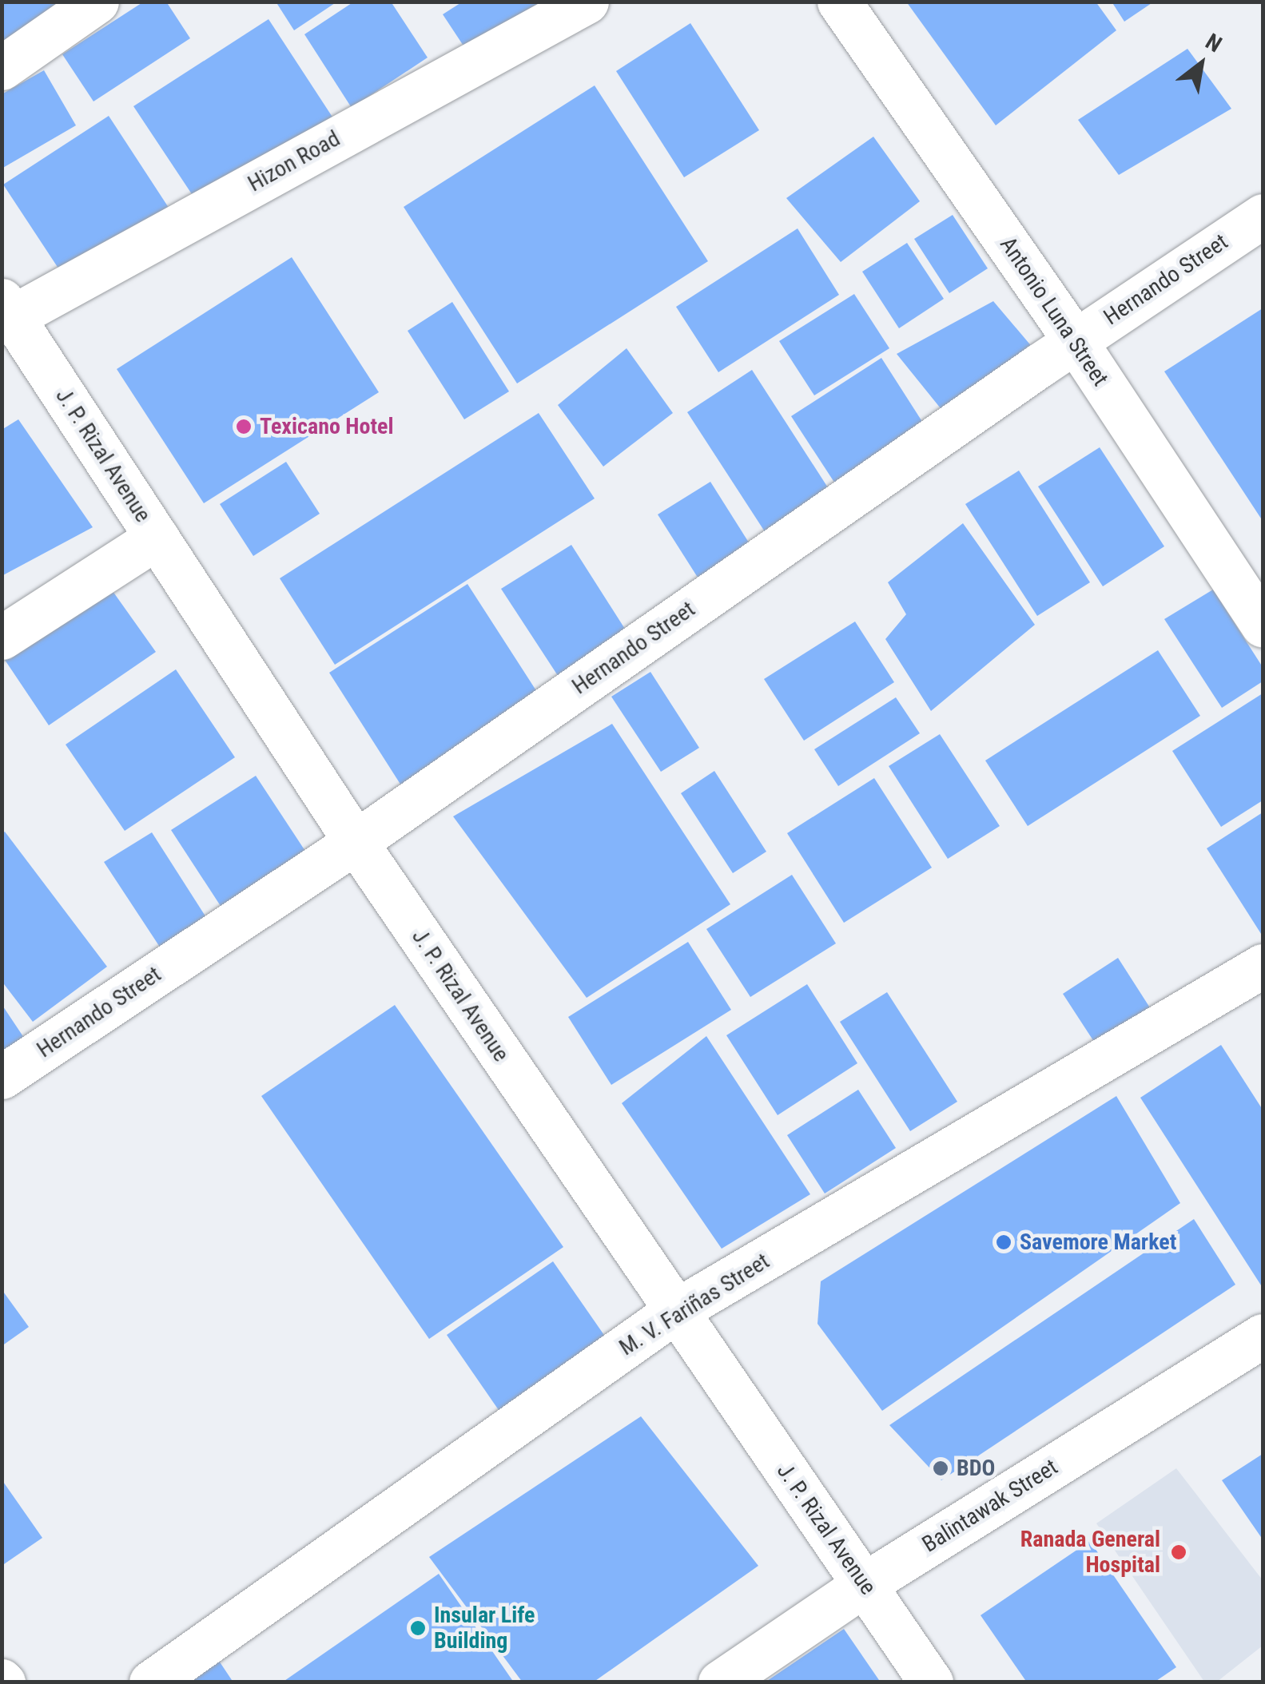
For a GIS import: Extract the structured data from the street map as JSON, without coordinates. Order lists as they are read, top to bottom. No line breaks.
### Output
{"streets":{"street":["Hizon Road","Hernando Street","Antonio Luna Street","J. P. Rizal Avenue","M. V. Fariñas Street","Balintawak Street"]},"crossings":[["Hizon Road","J. P. Rizal Avenue"],["Hernando Street","Antonio Luna Street"],["Hernando Street","J. P. Rizal Avenue"],["J. P. Rizal Avenue","M. V. Fariñas Street"],["J. P. Rizal Avenue","Balintawak Street"]],"places":["Texicano Hotel","Savemore Market","BDO","Ranada General Hospital","Insular Life Building"],"north":"top right"}
